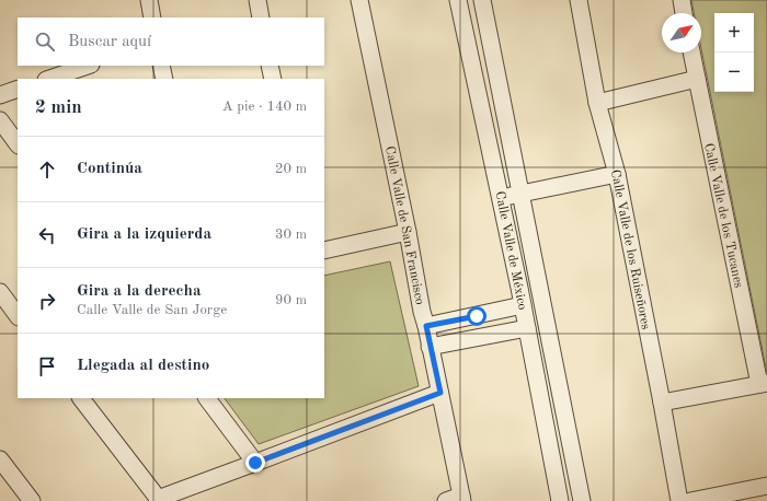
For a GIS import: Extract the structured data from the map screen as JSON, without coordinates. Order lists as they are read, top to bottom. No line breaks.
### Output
{"streets":{"street":["Calle Valle de los Tucanes","Calle Valle de San Francisco","Calle Valle de los Ruiseñores","Calle Valle de México"]},"north":"top right","page":{"map_buttons":["+","−"],"search":"Buscar aquí","heading":["2 min","A pie · 140 m"],"list":[["Continúa","20 m"],["Gira a la izquierda","30 m"],["Gira a la derecha","Calle Valle de San Jorge","90 m"],"Llegada al destino"]}}
